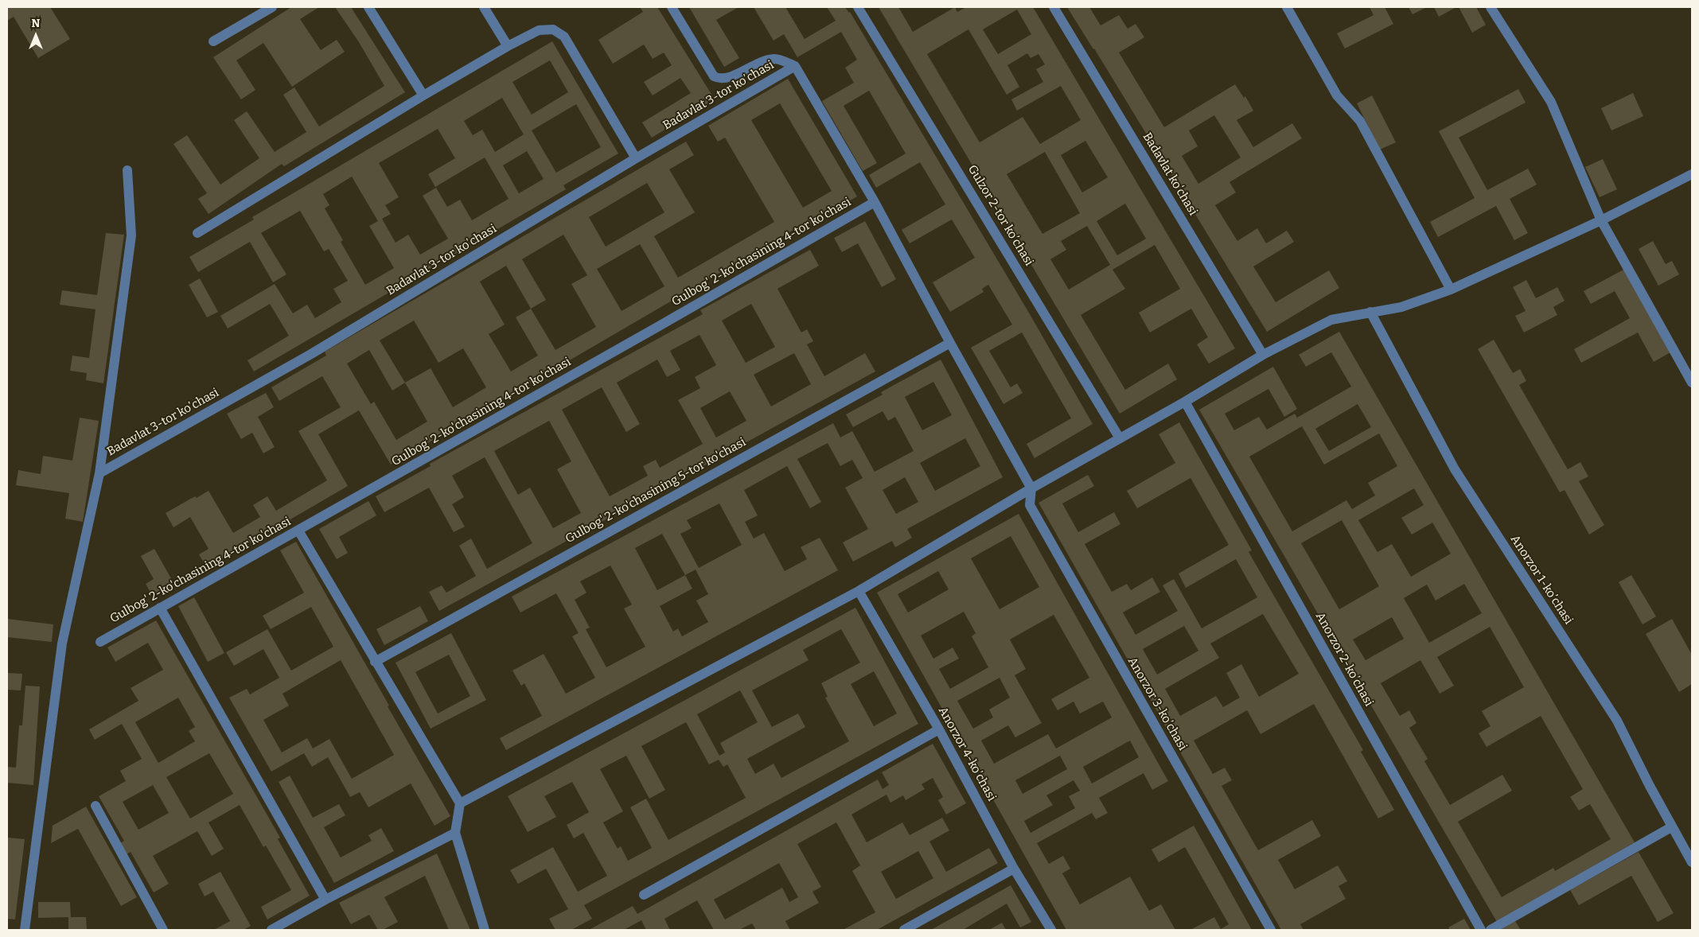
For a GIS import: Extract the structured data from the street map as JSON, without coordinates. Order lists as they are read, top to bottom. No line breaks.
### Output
{"streets":{"street":["Badavlat 3-tor koʼchasi","Badavlat koʻchasi","Gulzor 2-tor koʼchasi","Gulbog' 2-ko'chasining 4-tor ko'chasi","Gulbog' 2-ko'chasining 5-tor ko'chasi","Аnorzor 1-koʼchasi","Аnorzor 2-koʼchasi","Аnorzor 3-koʼchasi","Аnorzor 4-koʼchasi"]},"north":"top"}
